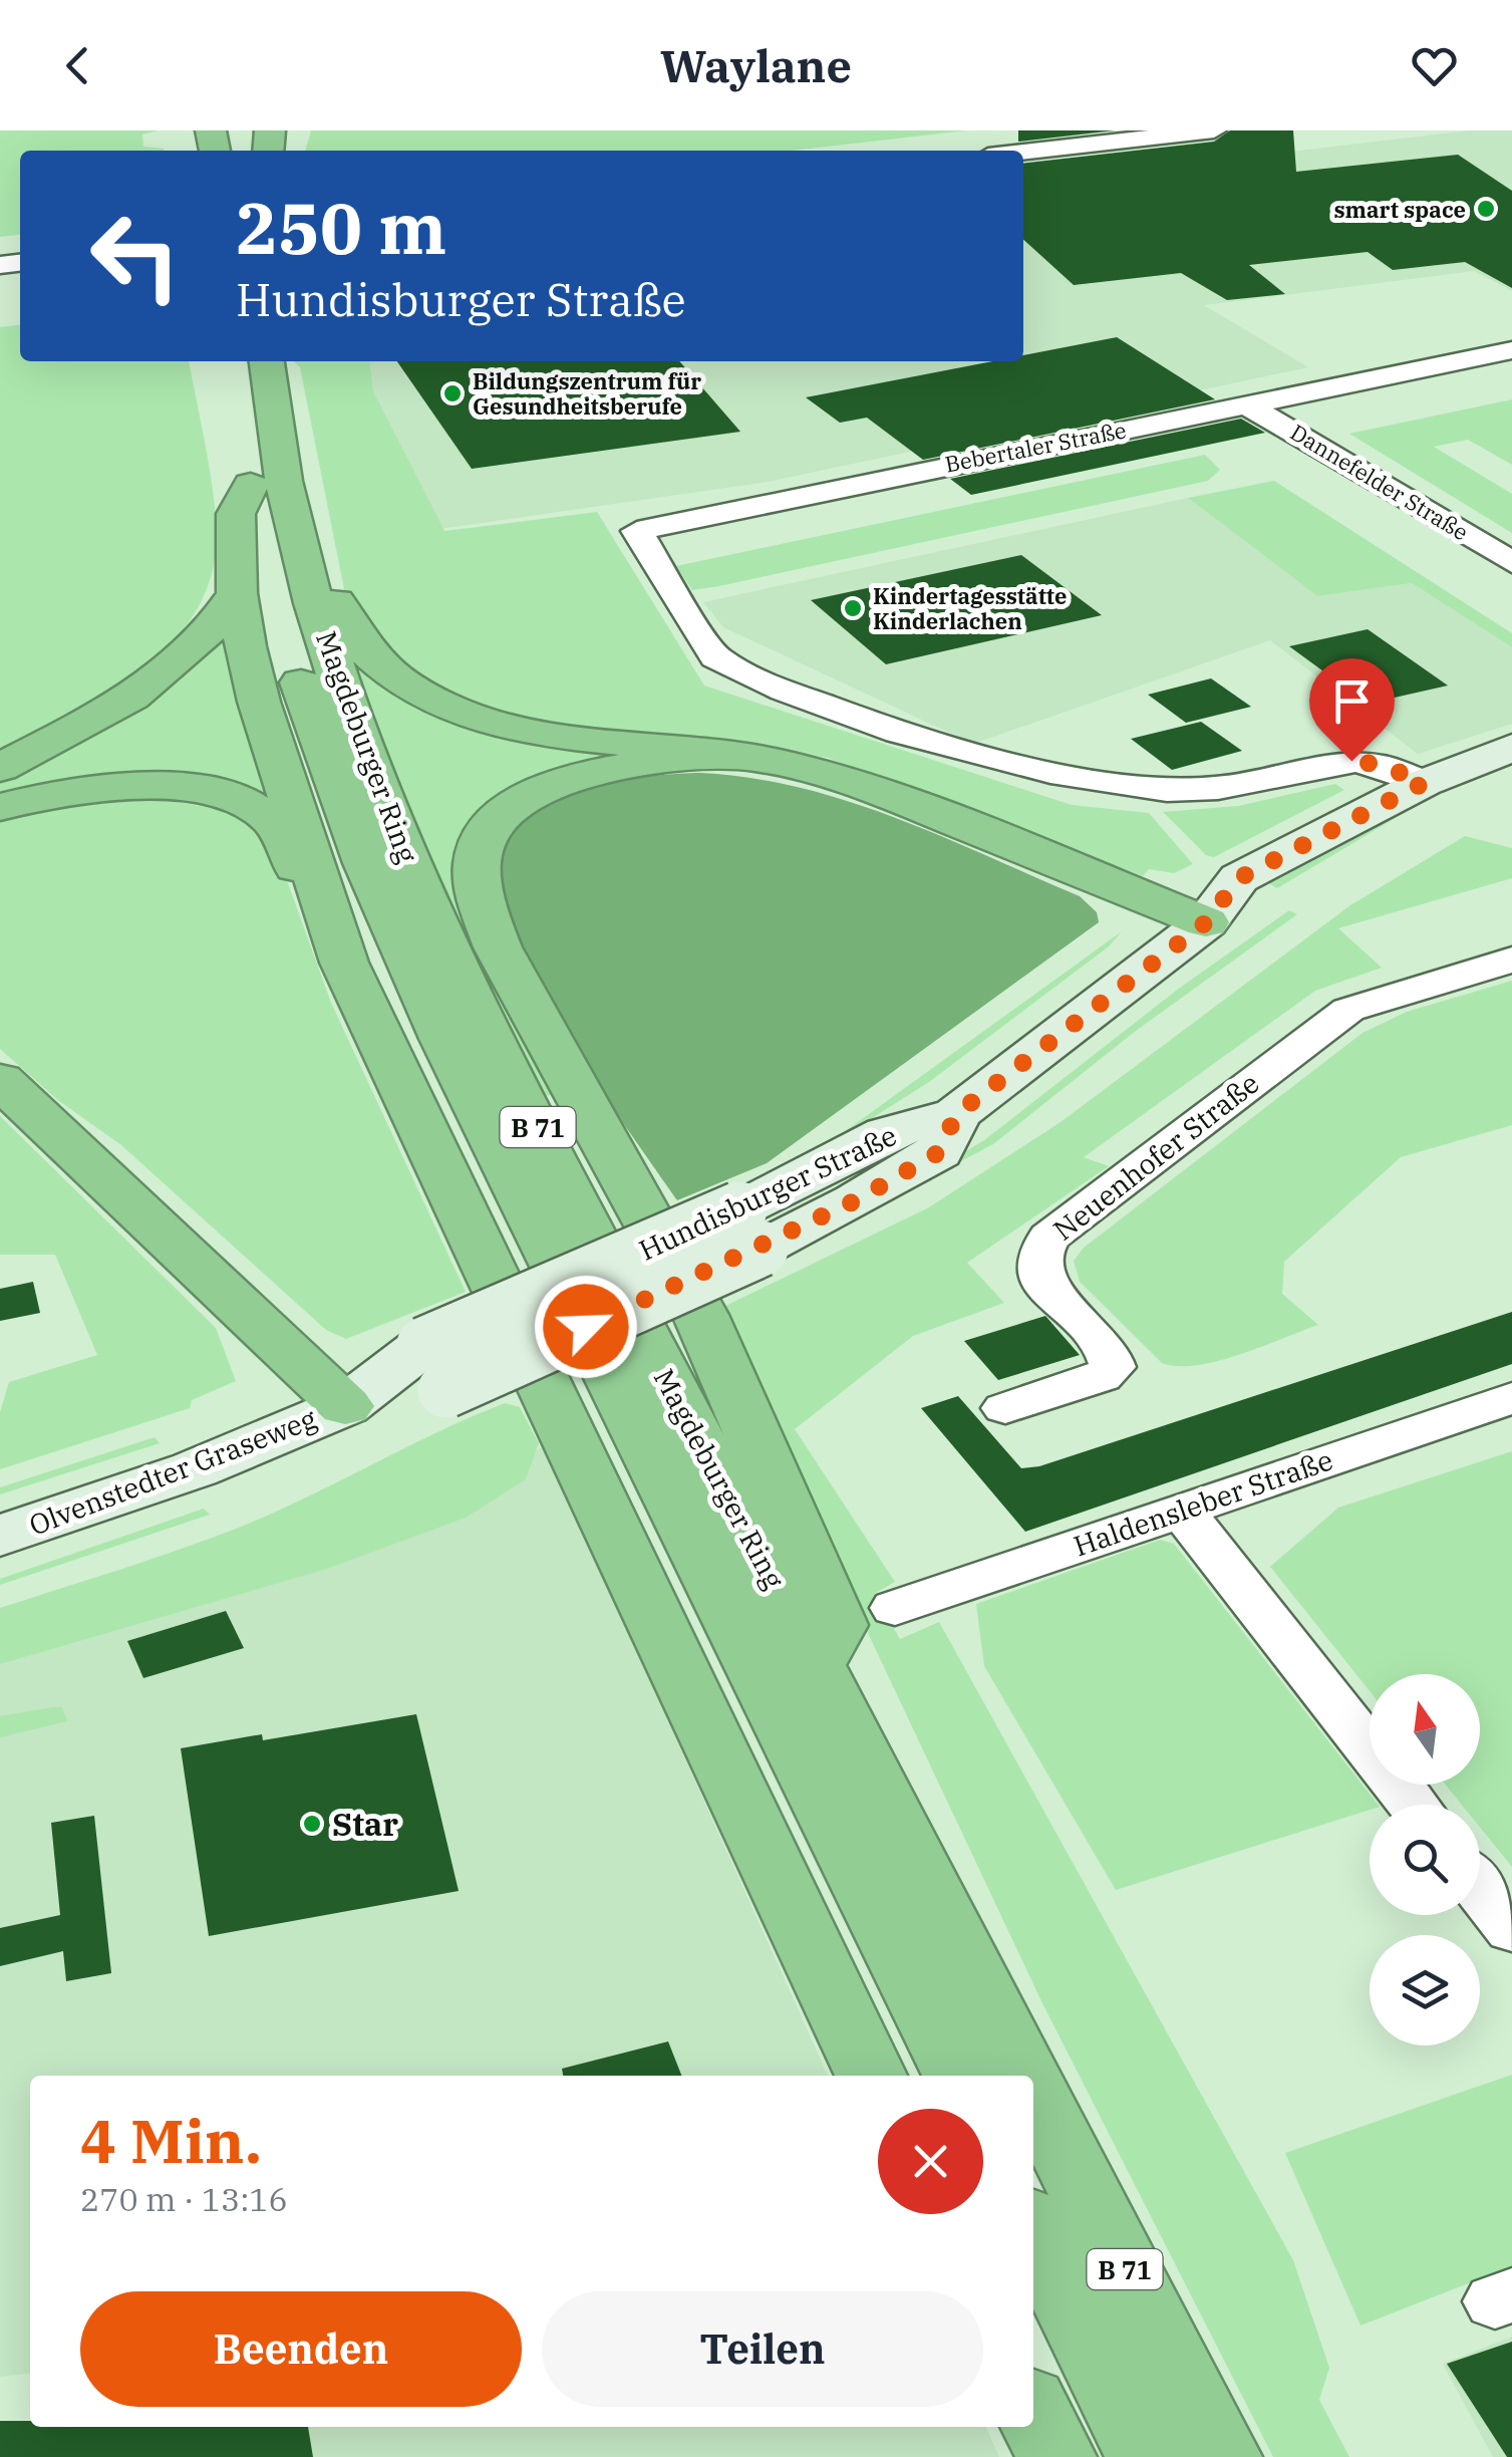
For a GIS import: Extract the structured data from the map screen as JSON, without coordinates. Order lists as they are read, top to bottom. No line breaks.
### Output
{"streets":{"highway":["Magdeburger Ring","B 71"],"main road":["Hundisburger Straße","Olvenstedter Graseweg"],"street":["Bebertaler Straße","Dannefelder Straße","Neuenhofer Straße","Haldensleber Straße"]},"crossings":[["Bebertaler Straße","Dannefelder Straße"],["Bebertaler Straße","Hundisburger Straße"],["Hundisburger Straße","Olvenstedter Graseweg"]],"places":["smart space","Bildungszentrum für Gesundheitsberufe","Kindertagesstätte Kinderlachen","Star"],"north":"top","page":{"header":"Waylane","turn":["250 m","Hundisburger Straße"],"heading":["4 Min.","270 m · 13:16"],"buttons":["Beenden","Teilen"]}}
